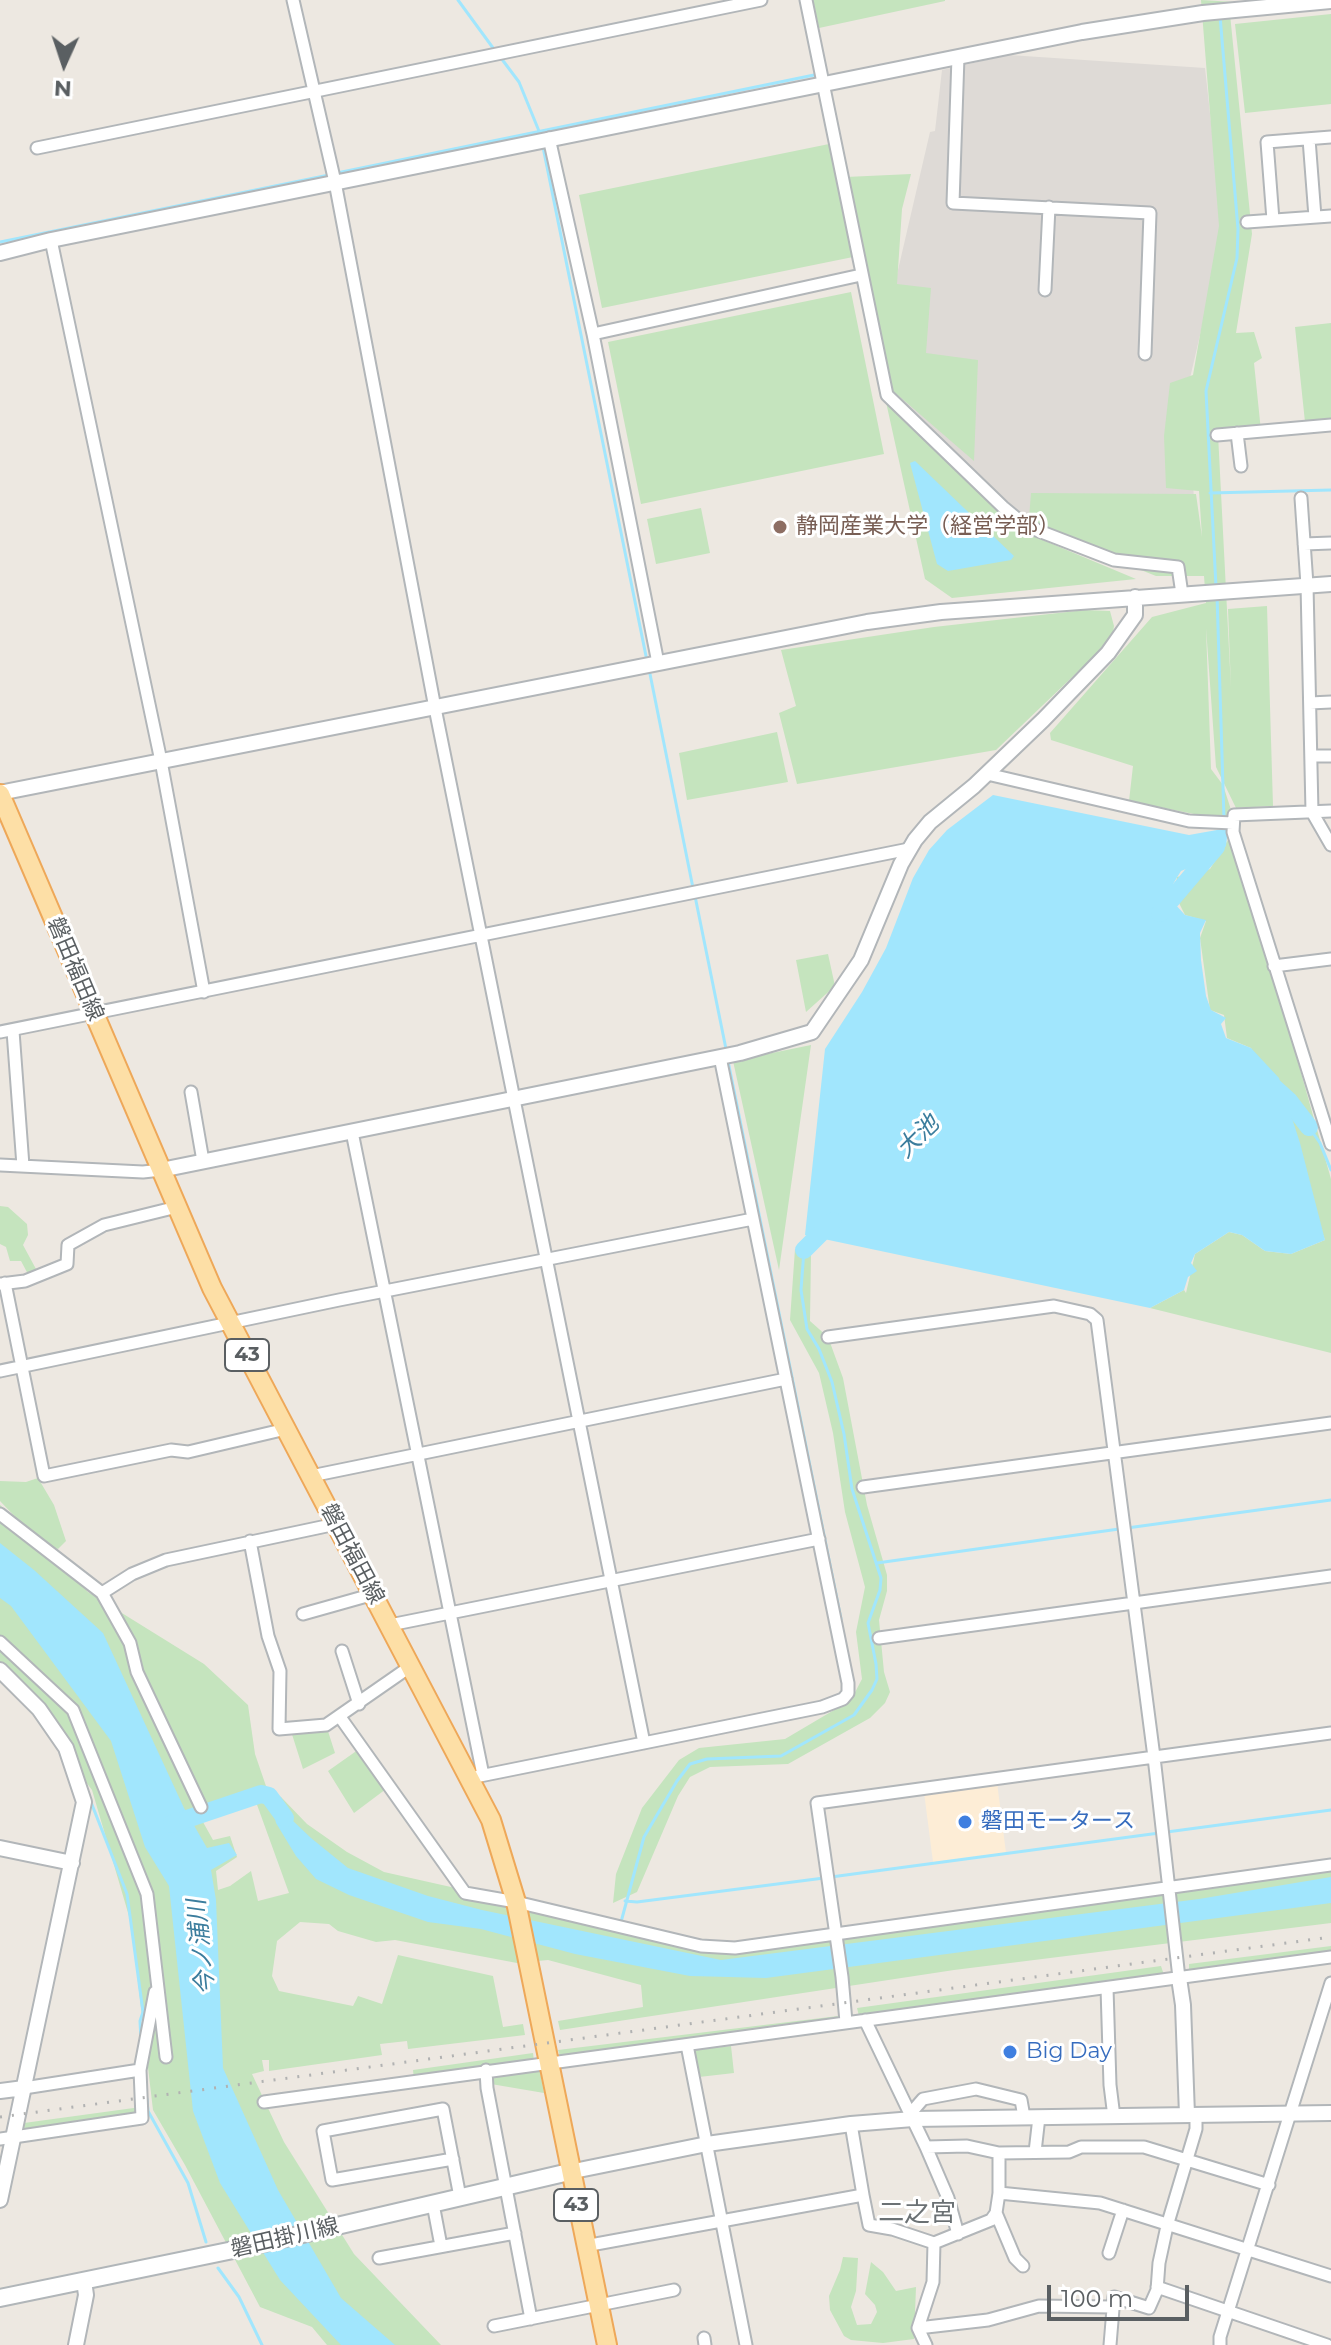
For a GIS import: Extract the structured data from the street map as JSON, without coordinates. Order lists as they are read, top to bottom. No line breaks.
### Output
{"streets":{"main road":["磐田福田線","43","磐田掛川線"]},"crossings":[["磐田福田線","磐田掛川線"]],"districts":["二之宮"],"water":["大池","今ノ浦川"],"places":["静岡産業大学（経営学部）","磐田モータース","Big Day"],"scale_bar":"100 m","north":"bottom"}
